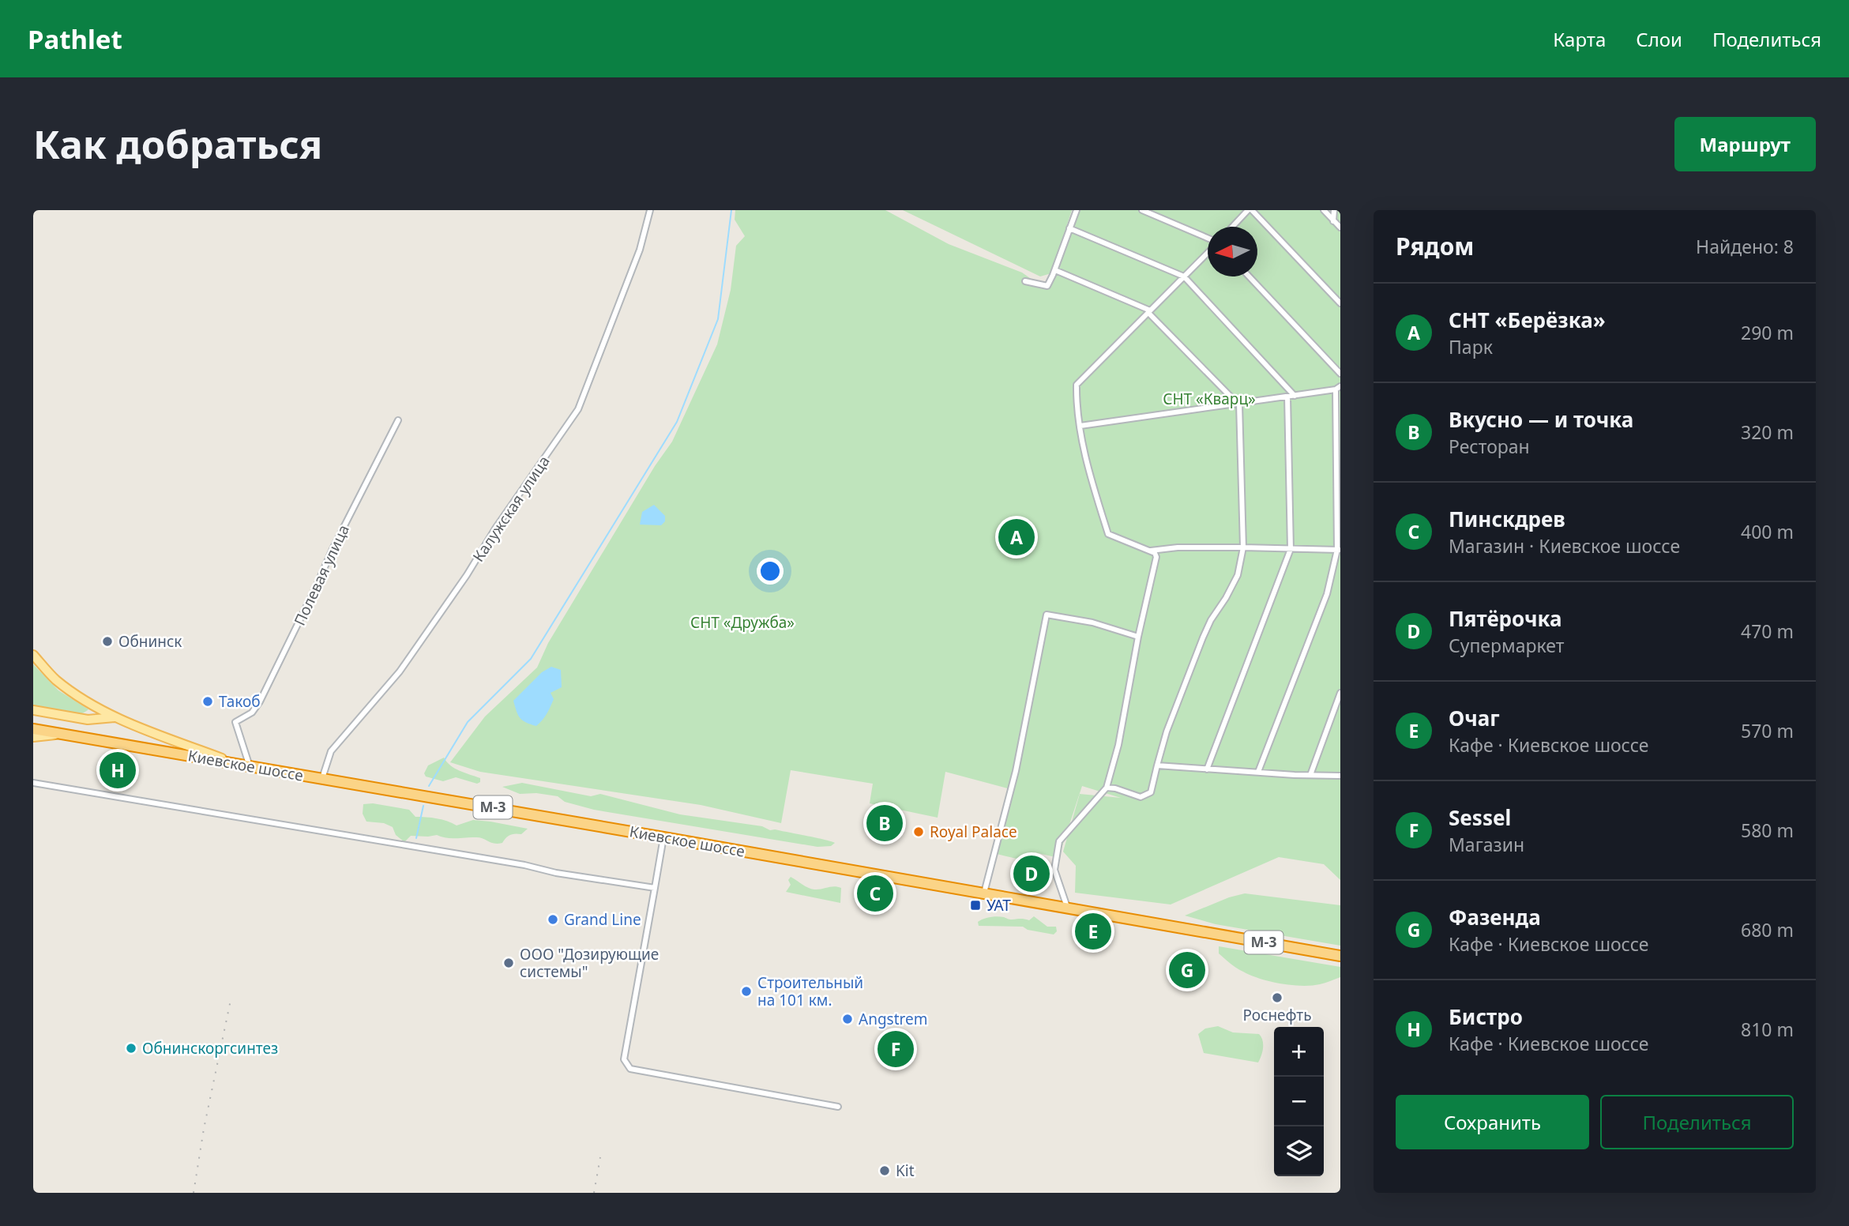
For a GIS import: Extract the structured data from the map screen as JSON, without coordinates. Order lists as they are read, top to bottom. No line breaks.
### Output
{"streets":{"highway":["Киевское шоссе","М-3"],"street":["Калужская улица","Полевая улица"]},"crossings":[["Калужская улица","Киевское шоссе"],["Полевая улица","Киевское шоссе"]],"parks":["СНТ «Кварц»","СНТ «Дружба»"],"places":{"other":["Обнинск","Такоб","Royal Palace","Grand Line","ООО \"Дозирующие системы\"","Строительный на 101 км.","Роснефть","Angstrem","Обнинскоргсинтез","Kit"],"transit":["УАТ"]},"north":"left","page":{"header":"Pathlet","nav":["Карта","Слои","Поделиться"],"buttons":["Маршрут",["Сохранить","Поделиться"]],"title":"Как добраться","heading":["Рядом","Найдено: 8"],"list":[{"mark":"A","name":"СНТ «Берёзка»","note":"Парк","value":"290 m"},{"mark":"B","name":"Вкусно — и точка","note":"Ресторан","value":"320 m"},{"mark":"C","name":"Пинскдрев","note":"Магазин · Киевское шоссе","value":"400 m"},{"mark":"D","name":"Пятёрочка","note":"Супермаркет","value":"470 m"},{"mark":"E","name":"Очаг","note":"Кафе · Киевское шоссе","value":"570 m"},{"mark":"F","name":"Sessel","note":"Магазин","value":"580 m"},{"mark":"G","name":"Фазенда","note":"Кафе · Киевское шоссе","value":"680 m"},{"mark":"H","name":"Бистро","note":"Кафе · Киевское шоссе","value":"810 m"}],"pins":["A","H","B","D","C","E","G","F"],"map_buttons":["+","−"]}}
